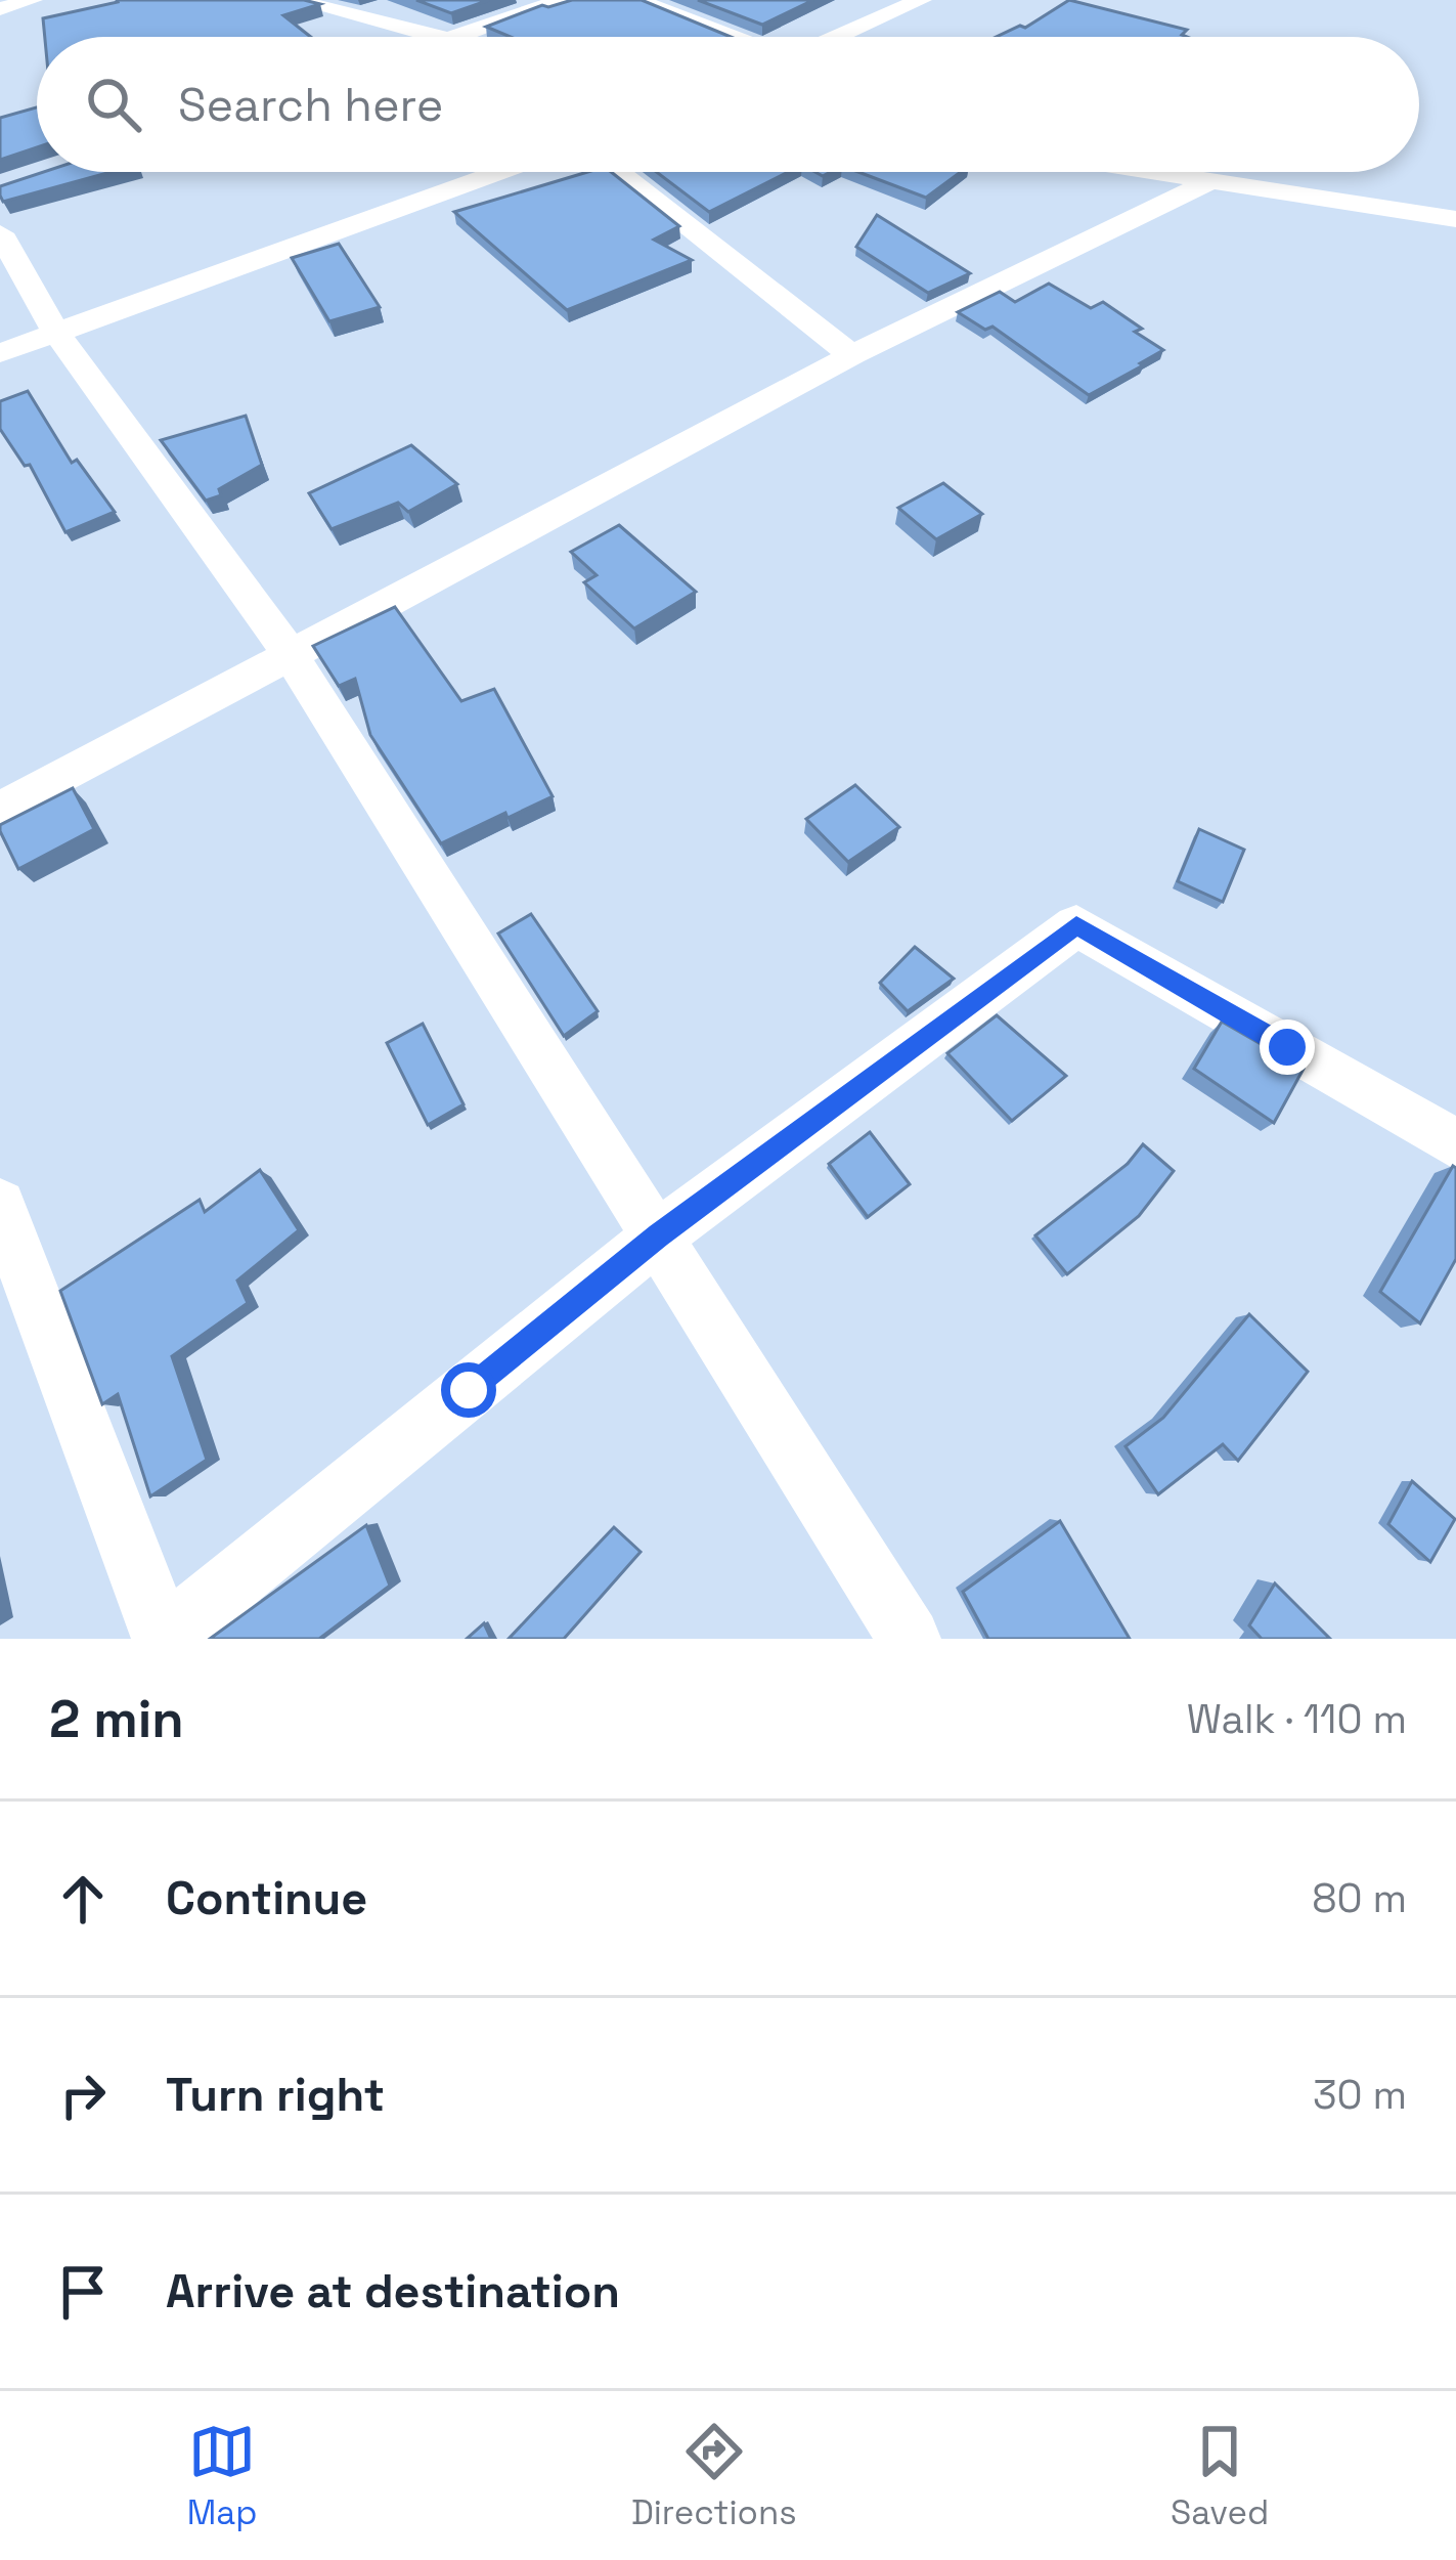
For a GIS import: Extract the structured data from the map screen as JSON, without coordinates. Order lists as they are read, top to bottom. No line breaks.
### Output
{"page":{"search":"Search here","heading":["2 min","Walk · 110 m"],"list":[["Continue","80 m"],["Turn right","30 m"],"Arrive at destination"],"nav":["Map","Directions","Saved"]}}
